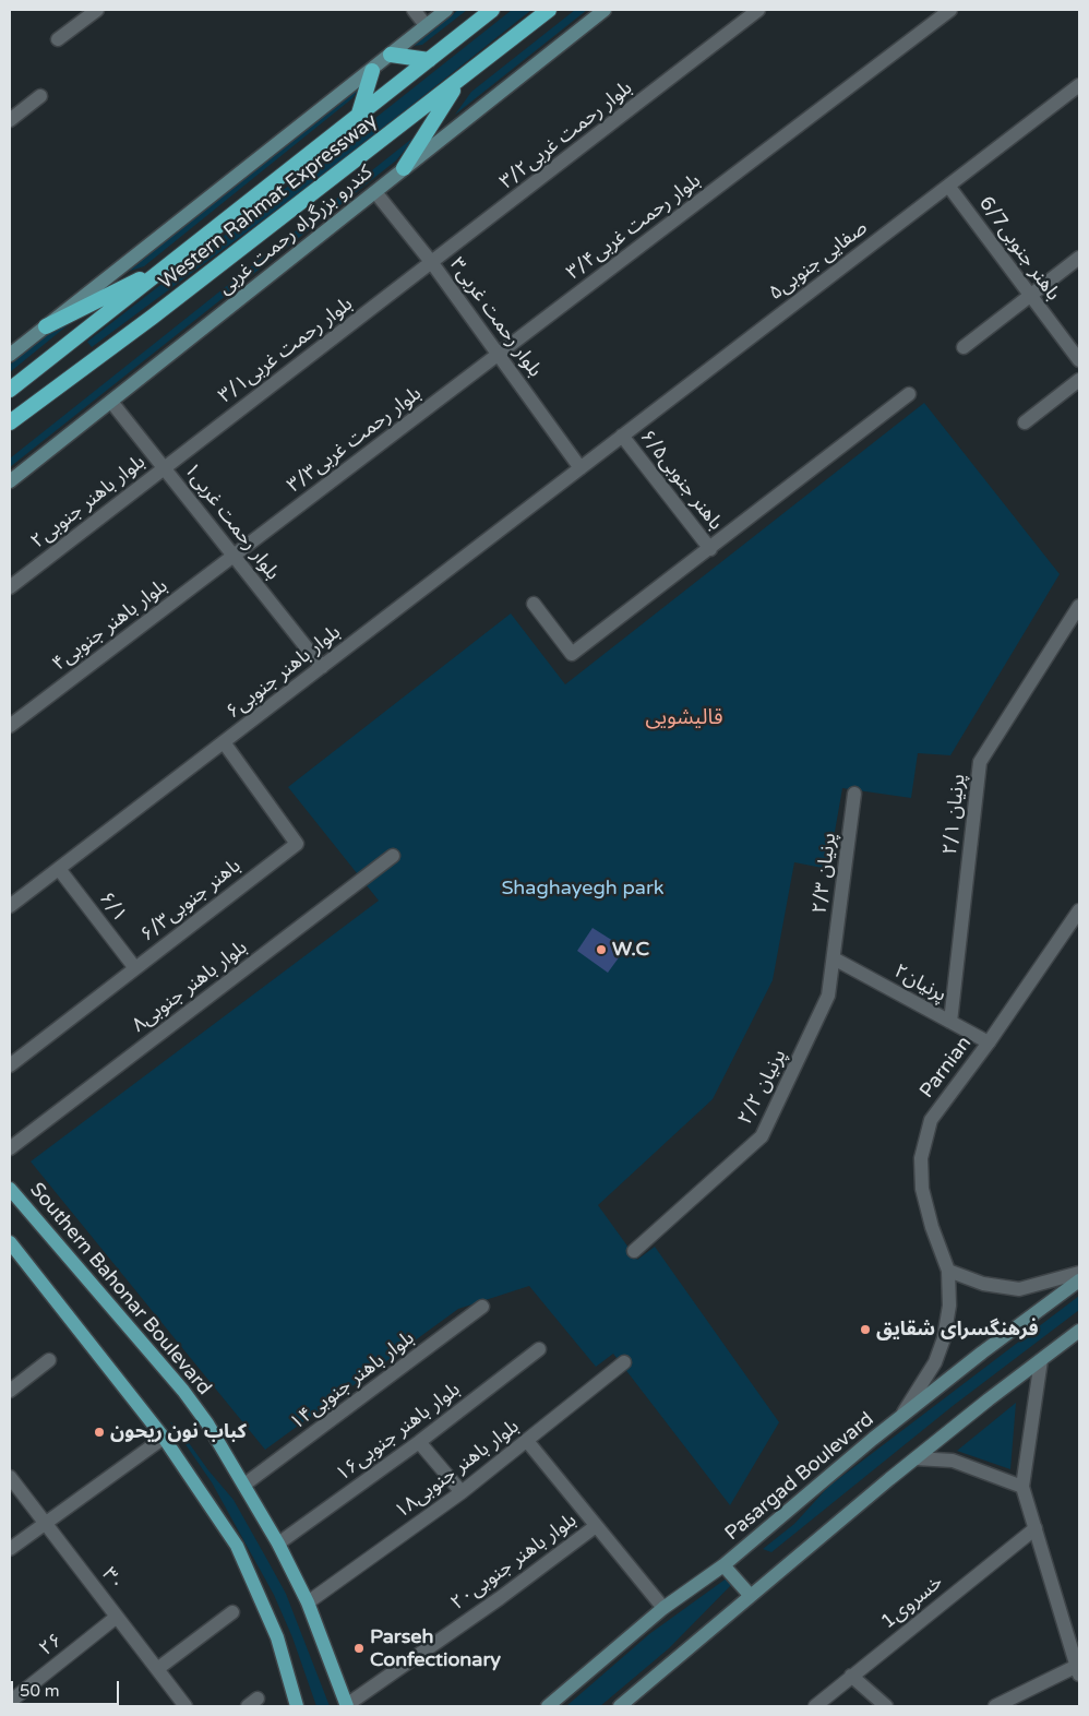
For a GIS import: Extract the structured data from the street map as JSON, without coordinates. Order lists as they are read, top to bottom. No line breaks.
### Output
{"streets":{"highway":["Western Rahmat Expressway"],"main road":["کندرو بزرگراه رحمت غربی","Southern Bahonar Boulevard","Pasargad Boulevard"],"street":["بلوار رحمت غربی۳/۲","بلوار رحمت غربی۳/۴","6/7باهنر جنوبی","صفایی جنوبی۵","بلوار رحمت غربی۳","بلوار رحمت غربی۳/۱","بلوار رحمت غربی۳/۳","باهنر جنوبی۶/۵","بلوار باهنر جنوبی۲","بلوار رحمت غربی۱","بلوار باهنر جنوبی۴","بلوار باهنر جنوبی۶","پرنیان ۲/۱","پرنیان ۲/۳","۶/۳باهنر جنوبی","۶/۱","پرنیان۲","۸بلوار باهنر جنوبی","Parnian","پرنیان ۲/۲","بلوار باهنر جنوبی۱۴","بلوار باهنر جنوبی۱۶","۱۸بلوار باهنر جنوبی","بلوار باهنر جنوبی۲۰","۳۰","خسروى1","۲۶"]},"crossings":[["بلوار رحمت غربی۳/۲","بلوار رحمت غربی۳"],["بلوار رحمت غربی۳/۲","بلوار رحمت غربی۳/۱"],["بلوار رحمت غربی۳/۴","بلوار رحمت غربی۳"],["بلوار رحمت غربی۳/۴","بلوار رحمت غربی۳/۳"],["کندرو بزرگراه رحمت غربی","بلوار رحمت غربی۳"],["کندرو بزرگراه رحمت غربی","بلوار رحمت غربی۱"],["6/7باهنر جنوبی","صفایی جنوبی۵"],["صفایی جنوبی۵","بلوار رحمت غربی۳"],["صفایی جنوبی۵","باهنر جنوبی۶/۵"],["صفایی جنوبی۵","بلوار باهنر جنوبی۶"],["بلوار رحمت غربی۳","بلوار رحمت غربی۳/۱"],["بلوار رحمت غربی۳","بلوار رحمت غربی۳/۳"],["بلوار رحمت غربی۳","بلوار باهنر جنوبی۶"],["بلوار رحمت غربی۳/۱","بلوار باهنر جنوبی۲"],["بلوار رحمت غربی۳/۱","بلوار رحمت غربی۱"],["بلوار رحمت غربی۳/۳","بلوار رحمت غربی۱"],["بلوار رحمت غربی۳/۳","بلوار باهنر جنوبی۴"],["بلوار باهنر جنوبی۲","بلوار رحمت غربی۱"],["بلوار رحمت غربی۱","بلوار باهنر جنوبی۴"],["بلوار رحمت غربی۱","بلوار باهنر جنوبی۶"],["بلوار باهنر جنوبی۶","۶/۳باهنر جنوبی"],["بلوار باهنر جنوبی۶","۶/۱"],["پرنیان ۲/۱","پرنیان۲"],["پرنیان ۲/۳","پرنیان۲"],["پرنیان ۲/۳","پرنیان ۲/۲"],["۶/۳باهنر جنوبی","۶/۱"],["پرنیان۲","Parnian"],["پرنیان۲","پرنیان ۲/۲"],["Southern Bahonar Boulevard","بلوار باهنر جنوبی۱۴"],["Southern Bahonar Boulevard","بلوار باهنر جنوبی۱۶"],["Southern Bahonar Boulevard","۱۸بلوار باهنر جنوبی"],["Southern Bahonar Boulevard","بلوار باهنر جنوبی۲۰"],["۳۰","۲۶"]],"districts":["قالیشویی"],"parks":["Shaghayegh park"],"places":["W.C","فرهنگسرای شقایق","کباب نون ریحون","Parseh Confectionary"],"scale_bar":"50 m"}
